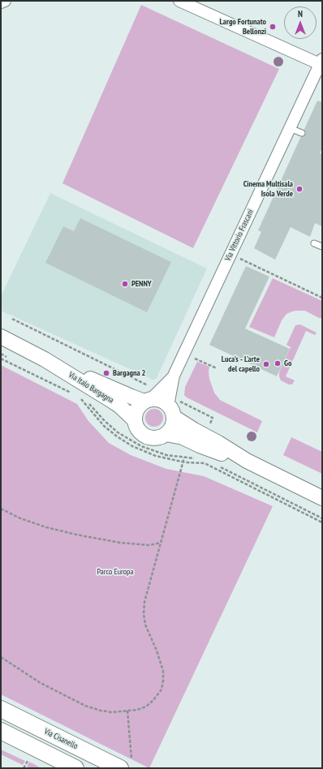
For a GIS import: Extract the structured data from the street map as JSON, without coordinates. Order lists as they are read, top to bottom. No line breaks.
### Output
{"streets":{"main road":["Via Cisanello"],"street":["Via Vittorio Frascani","Via Italo Bargagna"]},"crossings":[["Via Vittorio Frascani","Via Italo Bargagna"]],"parks":["Parco Europa"],"places":["Largo Fortunato Bellonzi","Cinema Multisala Isola Verde","PENNY","Go","Luca's - L'arte del capello","Bargagna 2"],"north":"top"}
